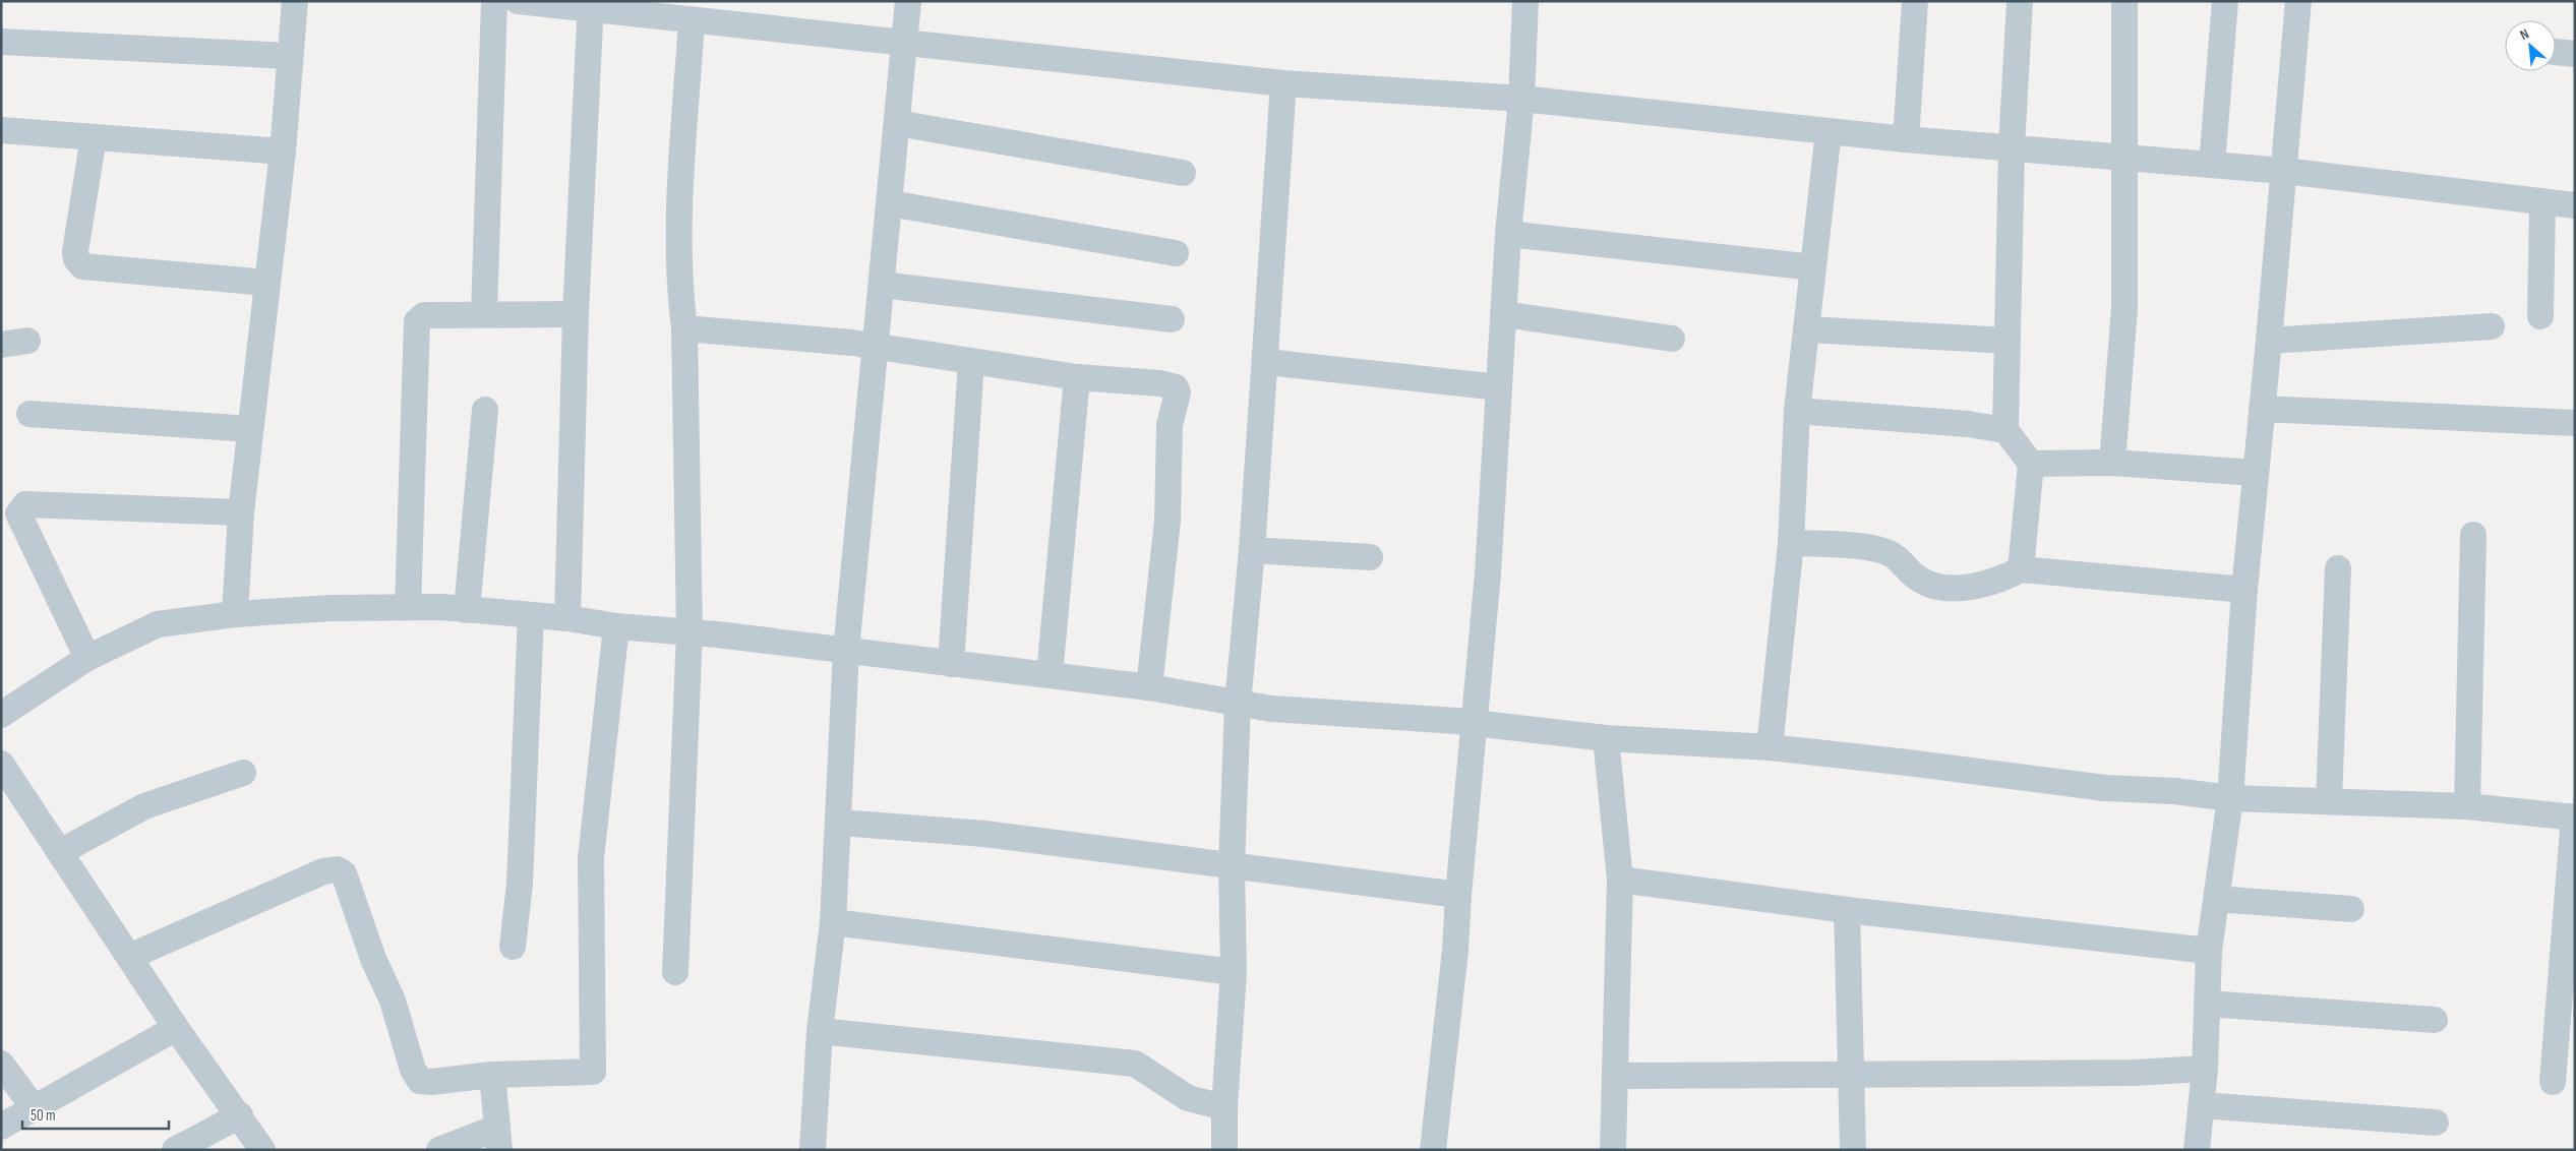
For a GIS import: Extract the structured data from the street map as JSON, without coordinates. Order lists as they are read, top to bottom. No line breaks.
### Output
{"scale_bar":"50 m","north":"top left"}
